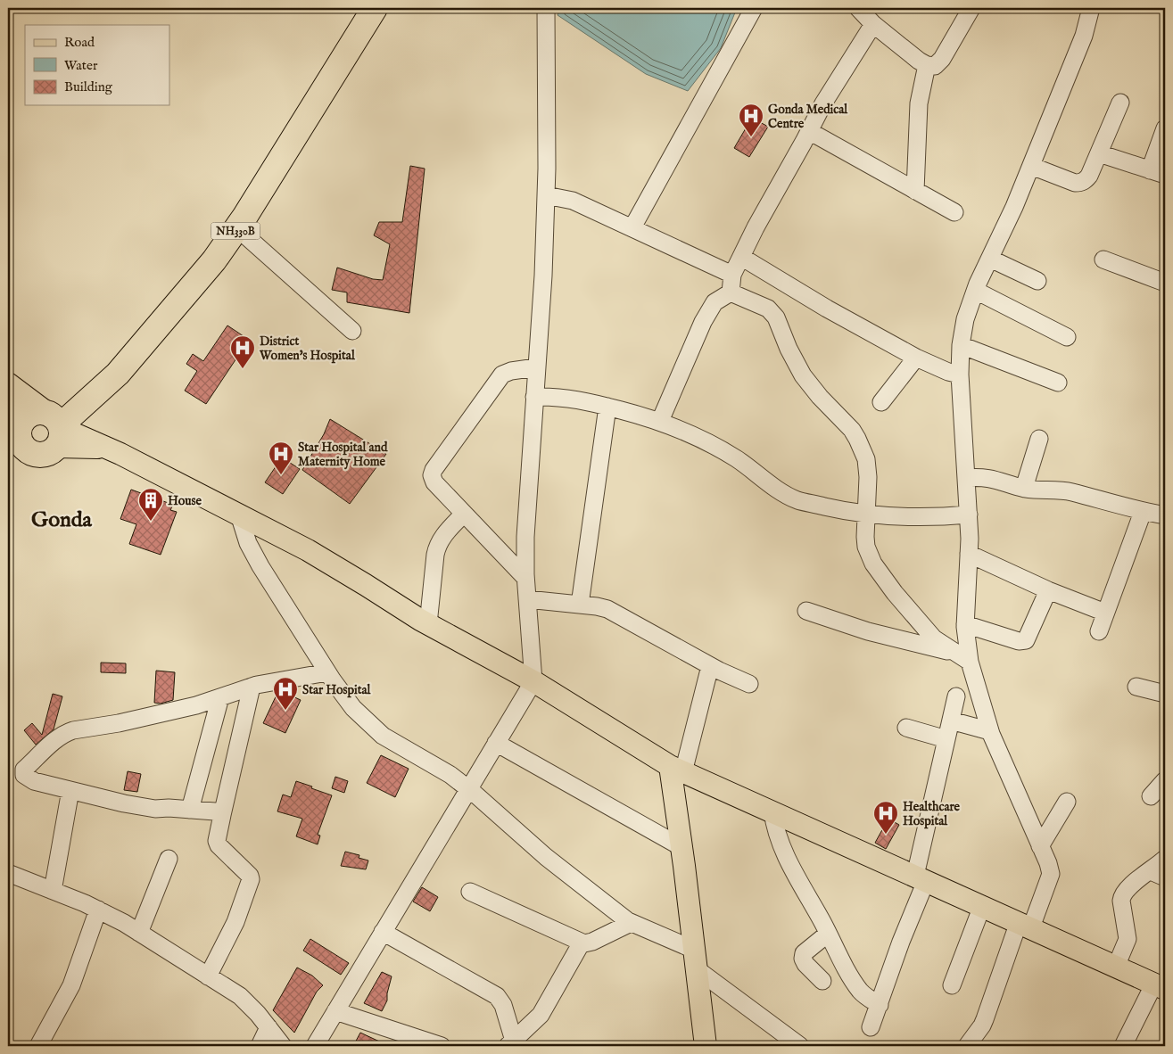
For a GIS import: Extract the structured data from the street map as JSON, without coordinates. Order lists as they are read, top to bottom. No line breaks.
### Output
{"streets":{"highway":["NH330B"]},"districts":["Gonda"],"places":{"hospital":["Gonda Medical Centre","District Women's Hospital","Star Hospital and Maternity Home","Star Hospital","Healthcare Hospital"],"building":["House"]},"legend":["Road","Water","Building"]}
